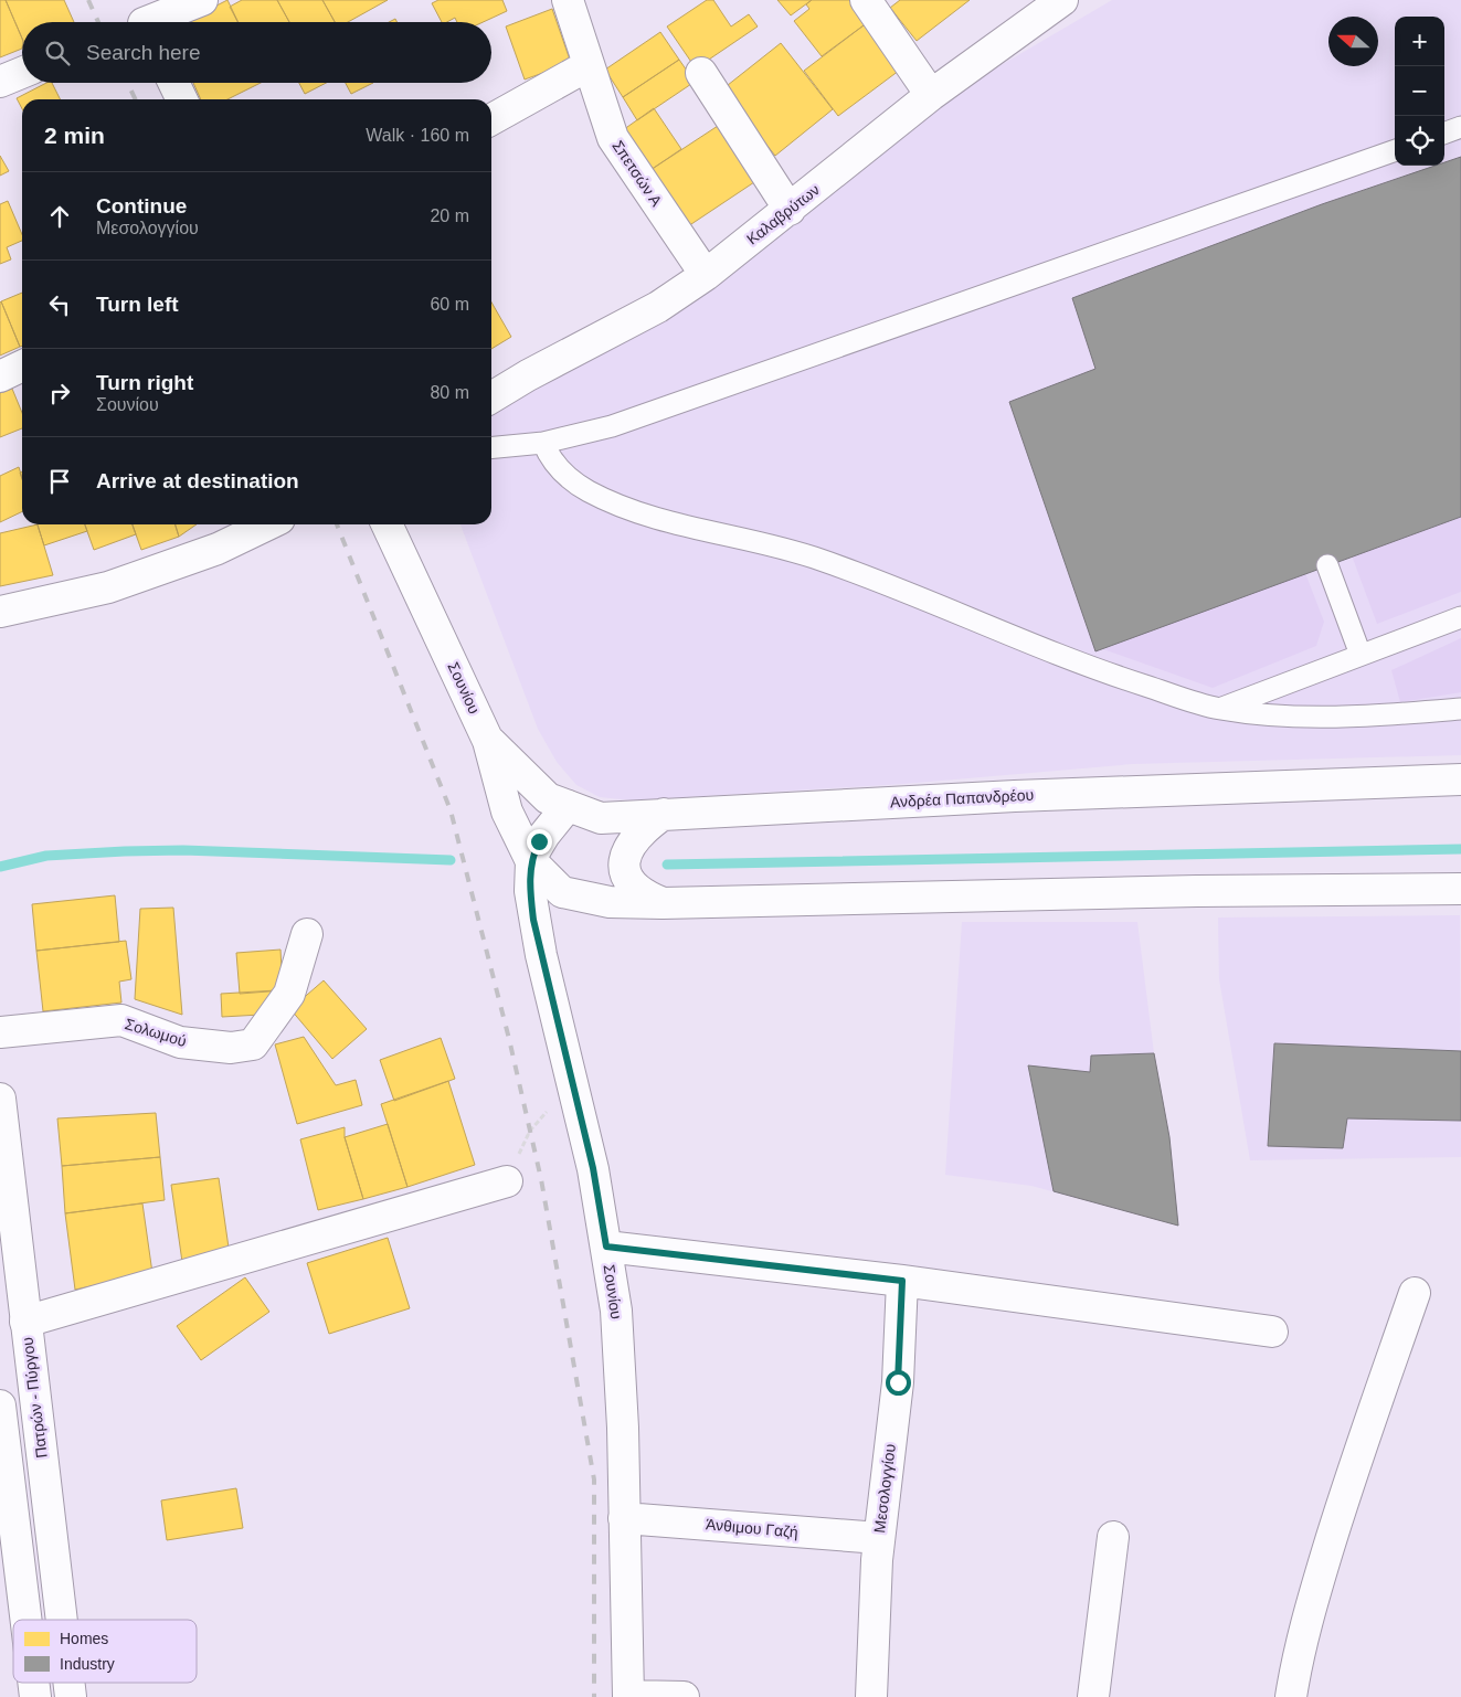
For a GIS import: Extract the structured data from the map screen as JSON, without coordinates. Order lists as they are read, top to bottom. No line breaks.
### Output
{"streets":{"street":["Σπετσών Α","Καλαβρύτων","Σουνίου","Ανδρέα Παπανδρέου","Σολωμού","Πατρών - Πύργου","Μεσολογγίου","Άνθιμου Γαζή"]},"crossings":[["Σπετσών Α","Καλαβρύτων"],["Σουνίου","Ανδρέα Παπανδρέου"],["Σουνίου","Άνθιμου Γαζή"],["Μεσολογγίου","Άνθιμου Γαζή"]],"legend":["Homes","Industry"],"north":"left","page":{"map_buttons":["+","−"],"search":"Search here","heading":["2 min","Walk · 160 m"],"list":[["Continue","Μεσολογγίου","20 m"],["Turn left","60 m"],["Turn right","Σουνίου","80 m"],"Arrive at destination"]}}
